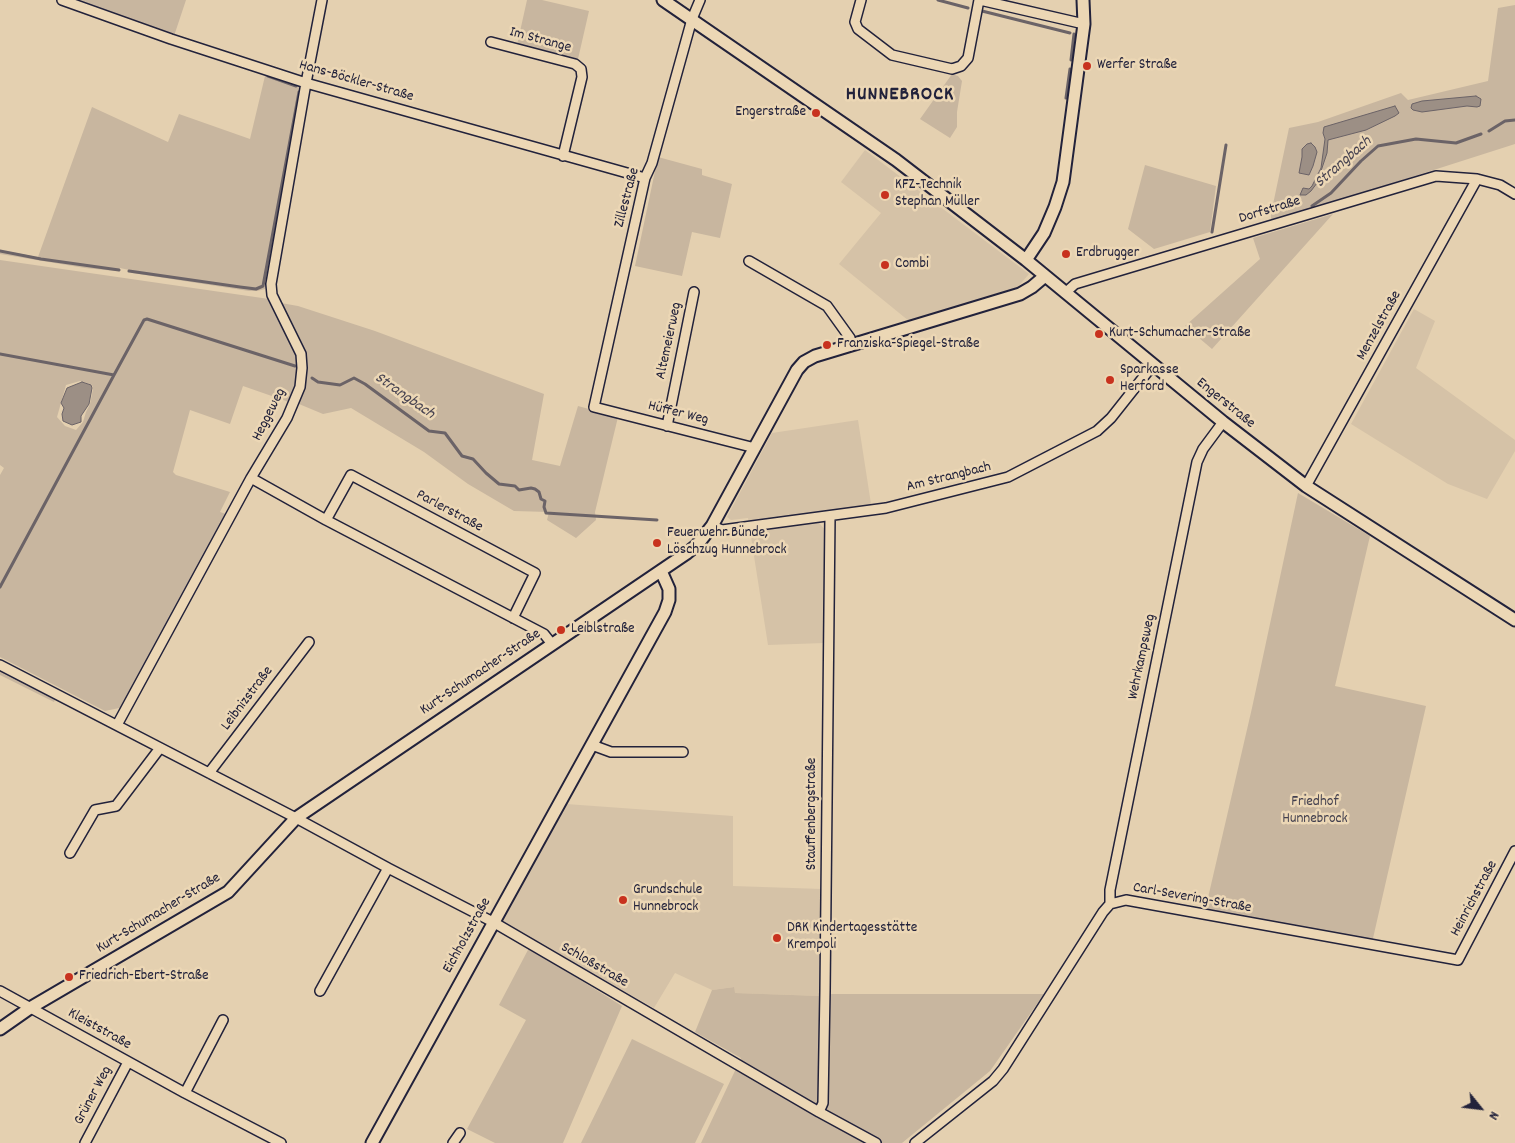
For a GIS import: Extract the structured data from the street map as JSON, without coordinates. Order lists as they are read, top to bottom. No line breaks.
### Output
{"streets":{"street":["Im Strange","Hans-Böckler-Straße","Zillestraße","Dorfstraße","Menzelstraße","Altemeierweg","Engerstraße","Hüffer Weg","Heggeweg","Am Strangbach","Parlerstraße","Wehrkampsweg","Kurt-Schumacher-Straße","Leibnizstraße","Stauffenbergstraße","Carl-Severing-Straße","Heinrichstraße","Eichholzstraße","Schloßstraße","Kleiststraße","Grüner Weg"]},"crossings":[["Im Strange","Hans-Böckler-Straße"],["Hans-Böckler-Straße","Zillestraße"],["Hans-Böckler-Straße","Heggeweg"],["Zillestraße","Engerstraße"],["Zillestraße","Hüffer Weg"],["Dorfstraße","Menzelstraße"],["Dorfstraße","Engerstraße"],["Menzelstraße","Engerstraße"],["Altemeierweg","Hüffer Weg"],["Engerstraße","Am Strangbach"],["Engerstraße","Wehrkampsweg"],["Engerstraße","Kurt-Schumacher-Straße"],["Hüffer Weg","Kurt-Schumacher-Straße"],["Am Strangbach","Kurt-Schumacher-Straße"],["Am Strangbach","Stauffenbergstraße"],["Wehrkampsweg","Carl-Severing-Straße"],["Kurt-Schumacher-Straße","Eichholzstraße"],["Kurt-Schumacher-Straße","Schloßstraße"],["Kurt-Schumacher-Straße","Kleiststraße"],["Stauffenbergstraße","Schloßstraße"],["Carl-Severing-Straße","Heinrichstraße"],["Eichholzstraße","Schloßstraße"],["Kleiststraße","Grüner Weg"]],"districts":["HUNNEBROCK"],"water":["Strangbach"],"parks":["Friedhof Hunnebrock"],"places":["Werfer Straße","Engerstraße","KFZ-Technik Stephan Müller","Erdbrugger","Combi","Kurt-Schumacher-Straße","Franziska-Spiegel-Straße","Sparkasse Herford","Feuerwehr Bünde, Löschzug Hunnebrock","Leiblstraße","Grundschule Hunnebrock","DRK Kindertagesstätte Krempoli","Friedrich-Ebert-Straße"],"north":"bottom right"}
